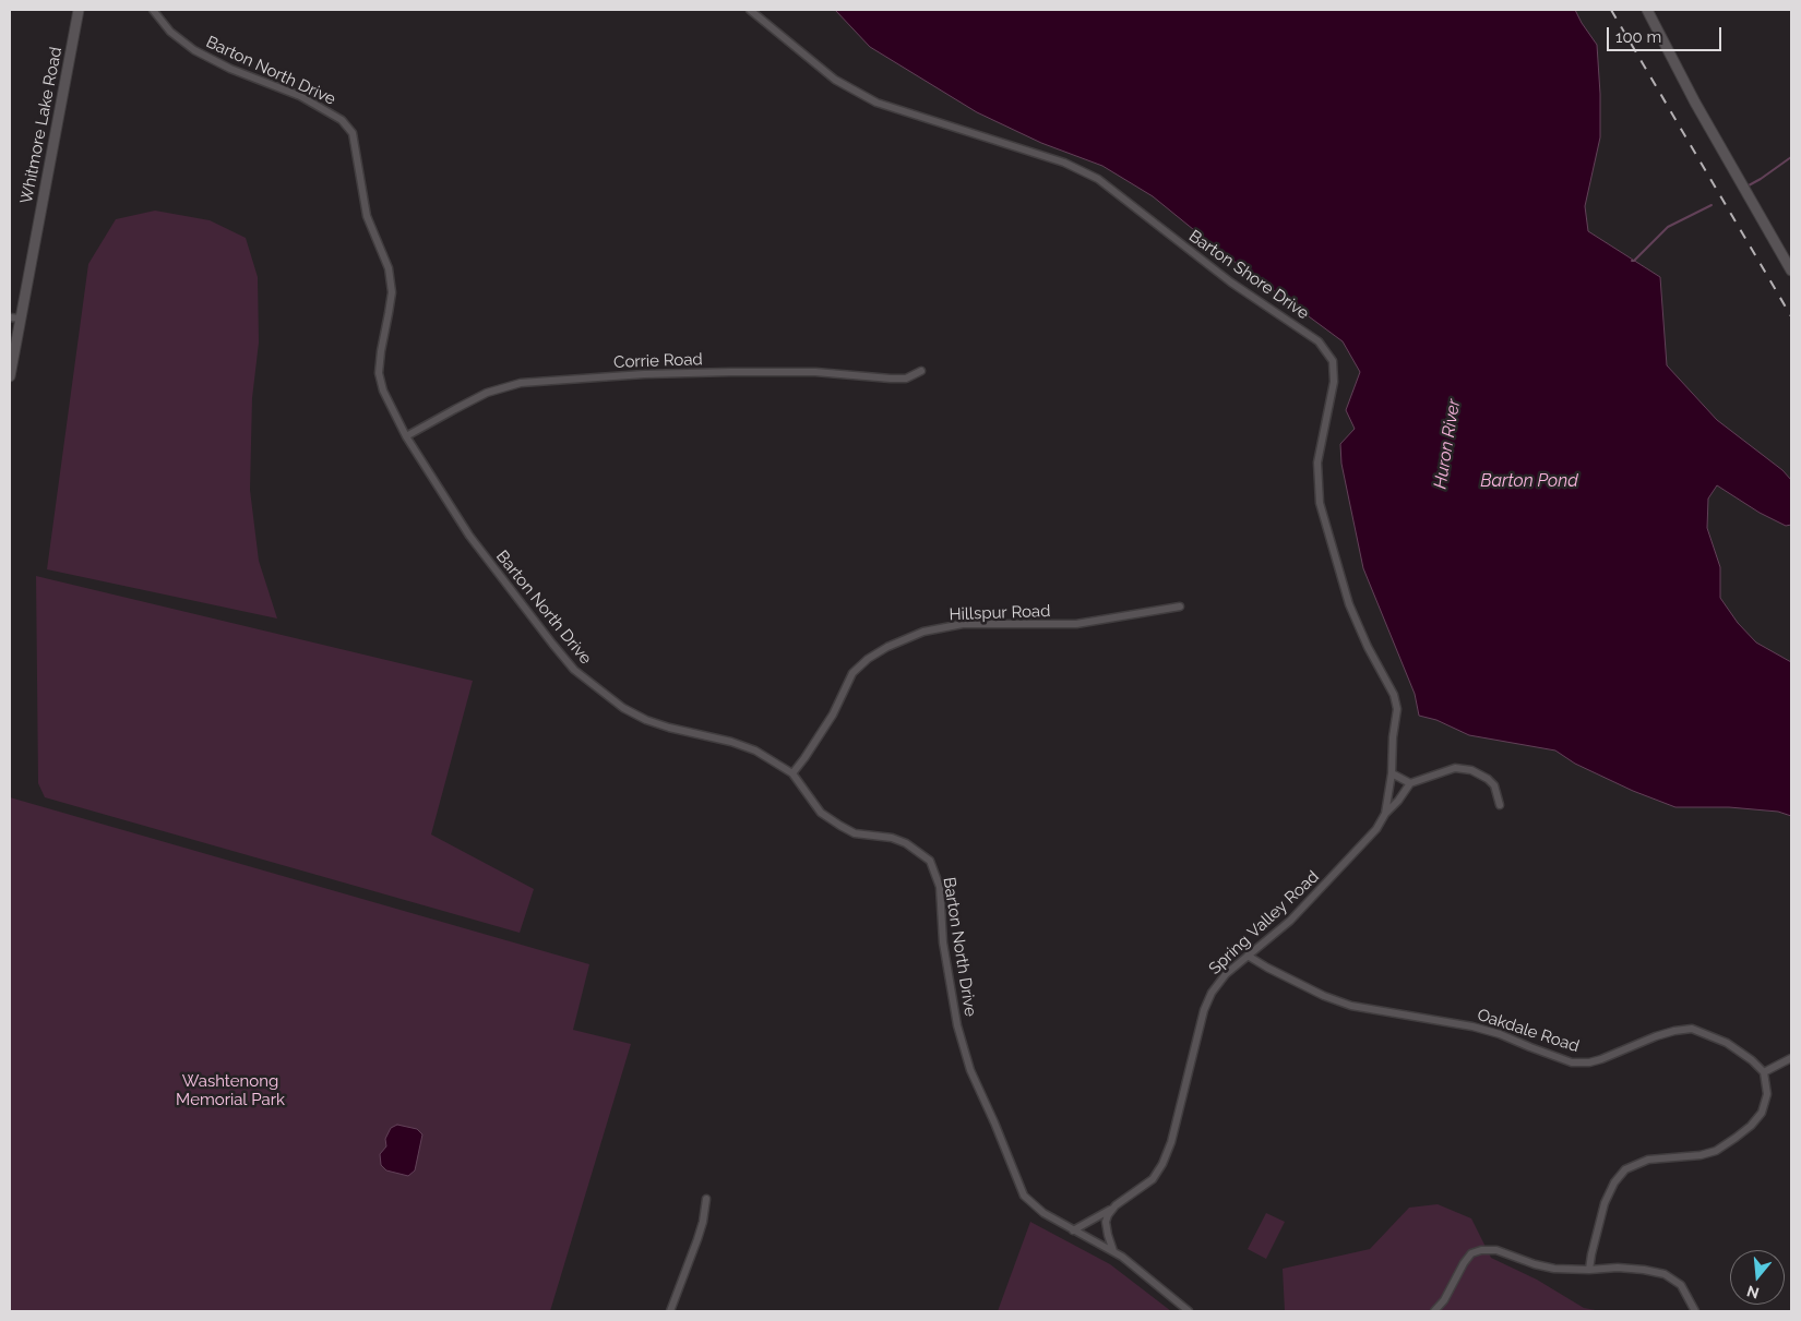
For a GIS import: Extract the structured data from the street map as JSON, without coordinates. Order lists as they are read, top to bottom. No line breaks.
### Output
{"streets":{"street":["Barton North Drive","Whitmore Lake Road","Barton Shore Drive","Corrie Road","Hillspur Road","Spring Valley Road","Oakdale Road"]},"crossings":[["Barton North Drive","Corrie Road"],["Barton North Drive","Hillspur Road"],["Barton North Drive","Spring Valley Road"],["Barton Shore Drive","Spring Valley Road"],["Spring Valley Road","Oakdale Road"]],"water":["Huron River","Barton Pond"],"parks":["Washtenong Memorial Park"],"scale_bar":"100 m","north":"bottom"}
